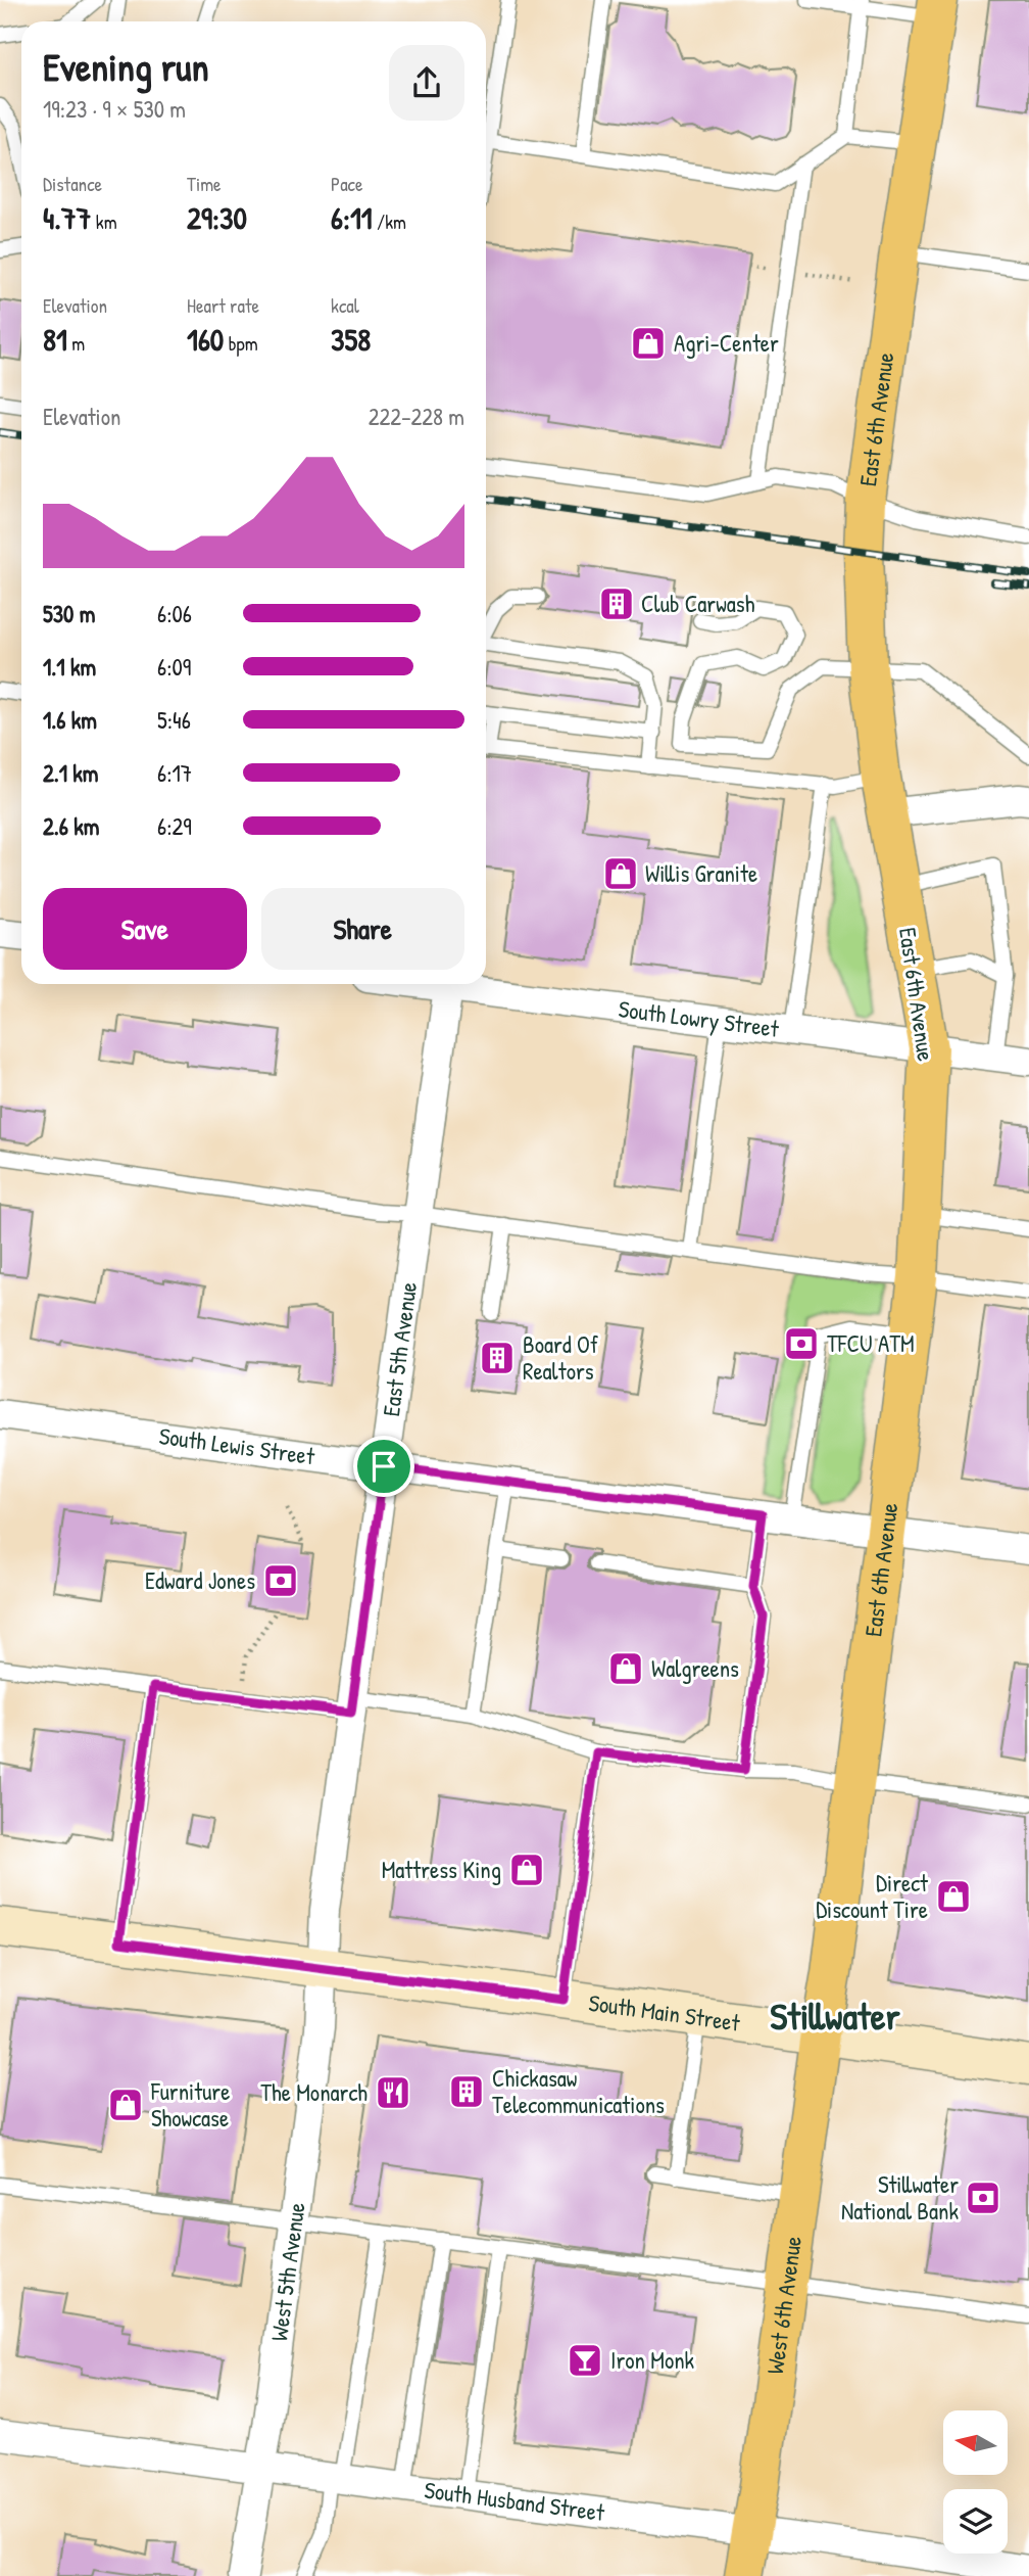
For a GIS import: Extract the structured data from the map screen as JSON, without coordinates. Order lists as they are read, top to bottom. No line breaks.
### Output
{"streets":{"highway":["East 6th Avenue","West 6th Avenue"],"main road":["South Main Street"],"street":["South Lowry Street","East 5th Avenue","South Lewis Street","West 5th Avenue","South Husband Street"]},"crossings":[["East 6th Avenue","South Lowry Street"],["East 6th Avenue","South Lewis Street"],["East 6th Avenue","South Main Street"],["East 6th Avenue","West 6th Avenue"],["South Lowry Street","East 5th Avenue"],["East 5th Avenue","South Lewis Street"],["East 5th Avenue","South Main Street"],["East 5th Avenue","West 5th Avenue"],["South Main Street","West 5th Avenue"],["South Main Street","West 6th Avenue"],["West 5th Avenue","South Husband Street"],["West 6th Avenue","South Husband Street"]],"districts":["Stillwater"],"places":{"shop":["Agri-Center","Willis Granite","Walgreens","Mattress King","Direct Discount Tire","Furniture Showcase"],"building":["Club Carwash","Board Of Realtors","Chickasaw Telecommunications"],"bank":["TFCU ATM","Edward Jones","Stillwater National Bank"],"restaurant":["The Monarch"],"bar":["Iron Monk"]},"north":"left","page":{"heading":["Evening run","19:23 · 9 × 530 m"],"stats":[["Distance","4.77 km"],["Time","29:30"],["Pace","6:11 /km"],["Elevation","81 m"],["Heart rate","160 bpm"],["kcal","358"]],"chart":["Elevation","222–228 m"],"list":[{"name":"530 m","note":"6:06"},{"name":"1.1 km","note":"6:09"},{"name":"1.6 km","note":"5:46"},{"name":"2.1 km","note":"6:17"},{"name":"2.6 km","note":"6:29"}],"buttons":["Save","Share"]}}
